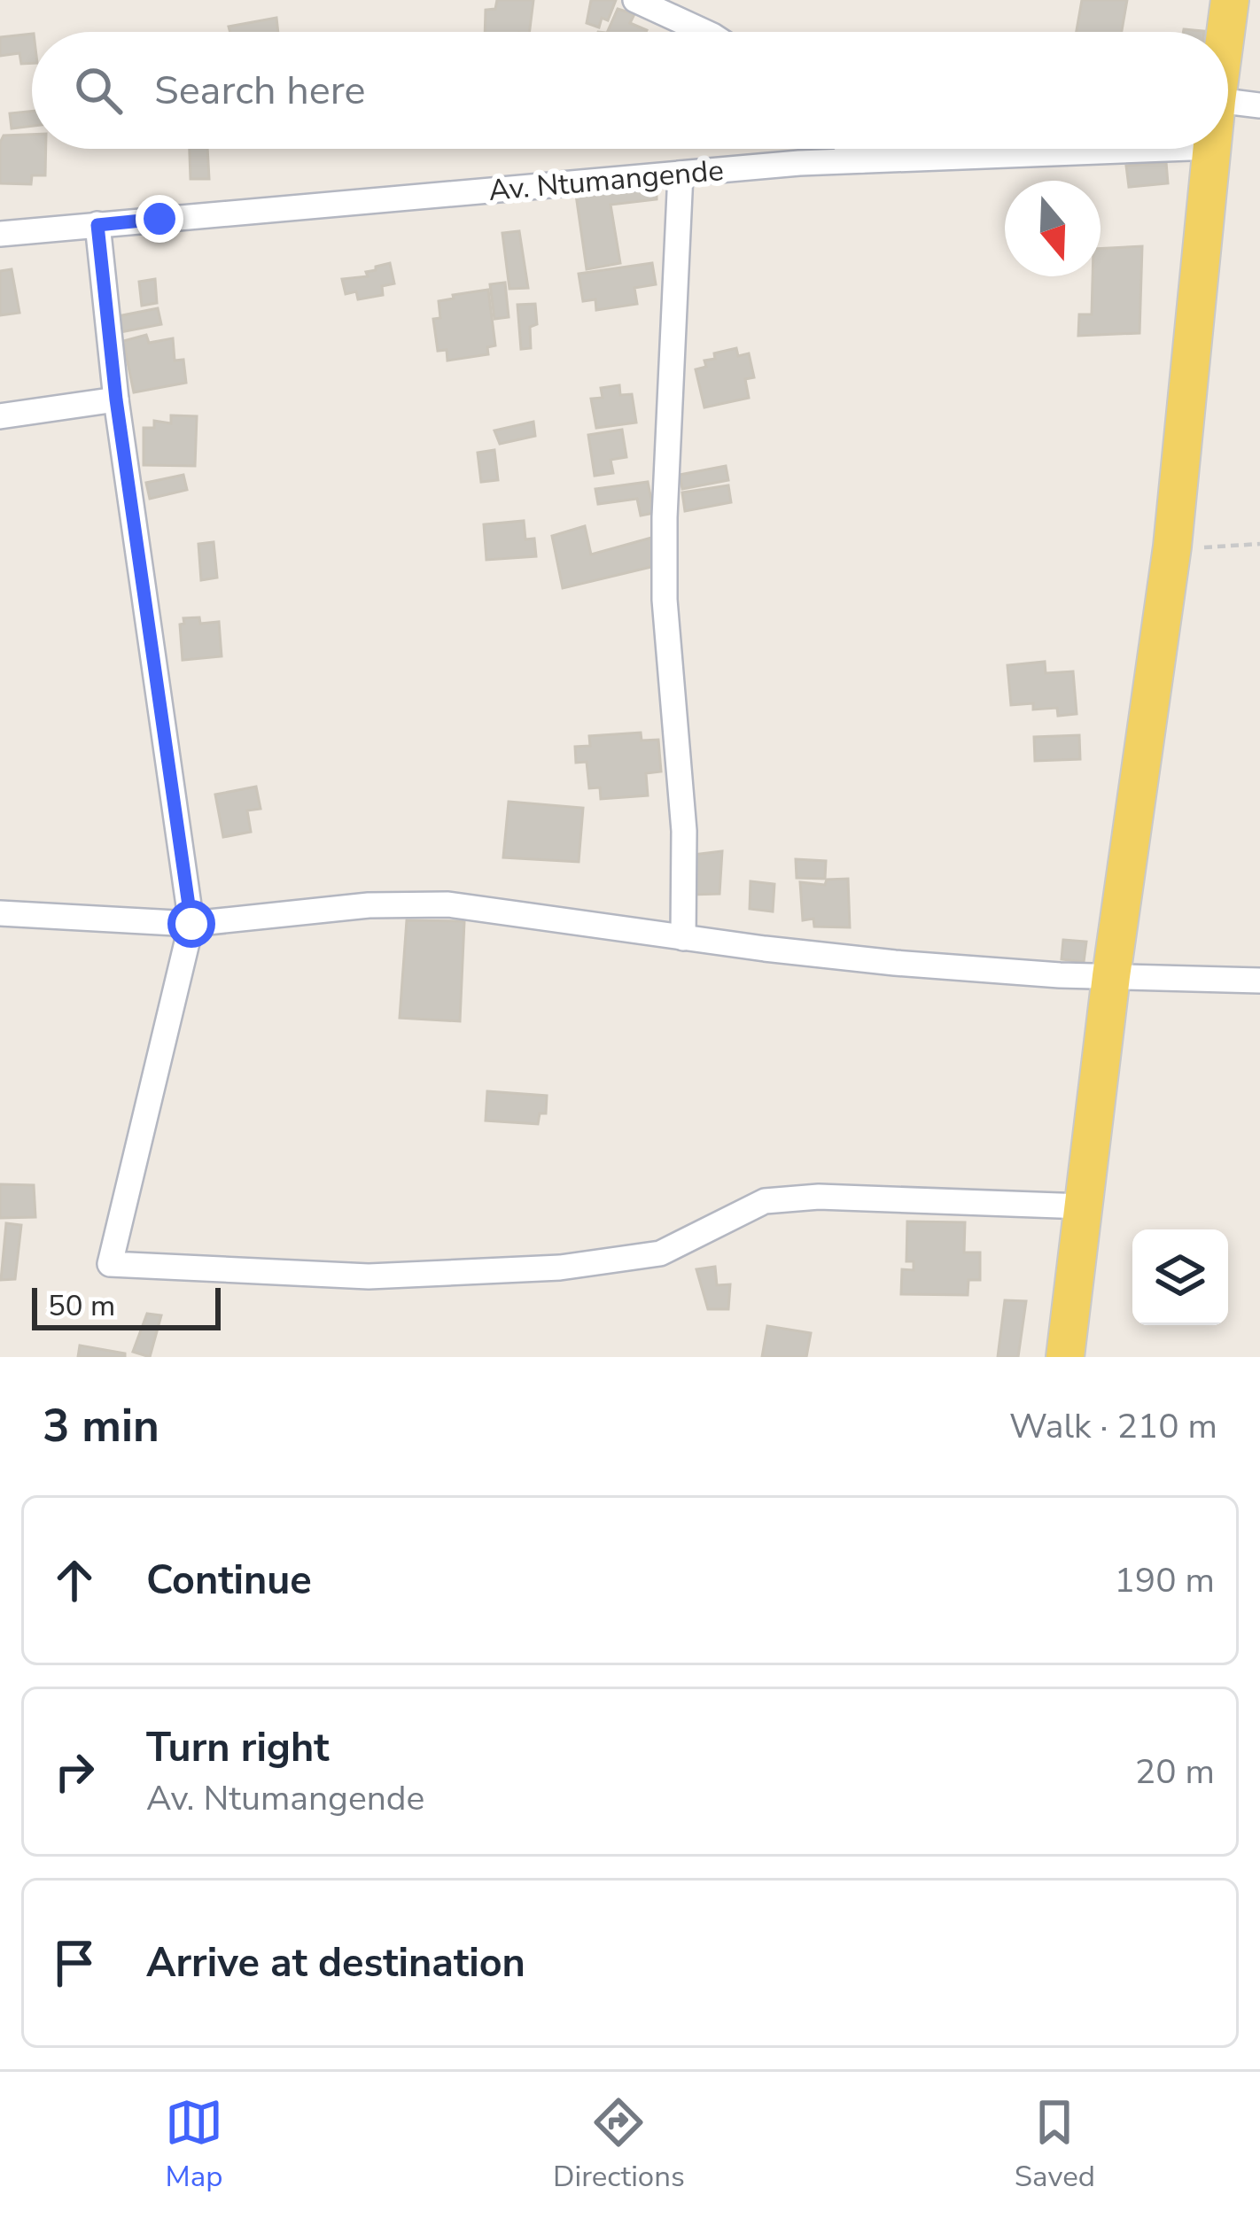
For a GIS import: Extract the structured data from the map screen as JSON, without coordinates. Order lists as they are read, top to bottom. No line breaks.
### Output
{"streets":{"street":["Av. Ntumangende"]},"scale_bar":"50 m","north":"bottom","page":{"search":"Search here","scale":"50 m","heading":["3 min","Walk · 210 m"],"list":[["Continue","190 m"],["Turn right","Av. Ntumangende","20 m"],"Arrive at destination"],"nav":["Map","Directions","Saved"]}}
